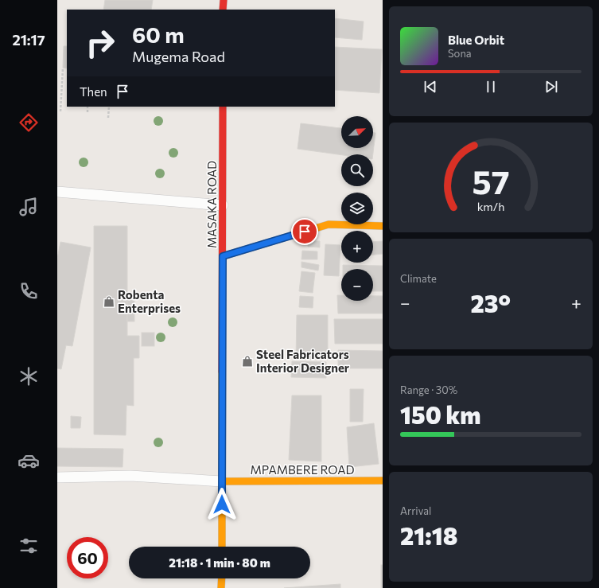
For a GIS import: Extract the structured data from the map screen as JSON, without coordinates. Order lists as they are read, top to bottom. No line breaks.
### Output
{"streets":{"main road":["MASAKA ROAD","MPAMBERE ROAD"]},"crossings":[["MASAKA ROAD","MPAMBERE ROAD"]],"places":{"shop":["Robenta Enterprises","Steel Fabricators Interior Designer"]},"north":"top right","page":{"tabs":"21:17","turn":["60 m","Mugema Road"],"song":["Blue Orbit","Sona"],"then":"Then","map_buttons":["+","−"],"tile":["Climate",["Range · 30%","150 km"],["Arrival","21:18"]],"heat":["−","23°","+"],"limit":"60","trip":"21:18 · 1 min · 80 m","gauge":["57","km/h"]}}
